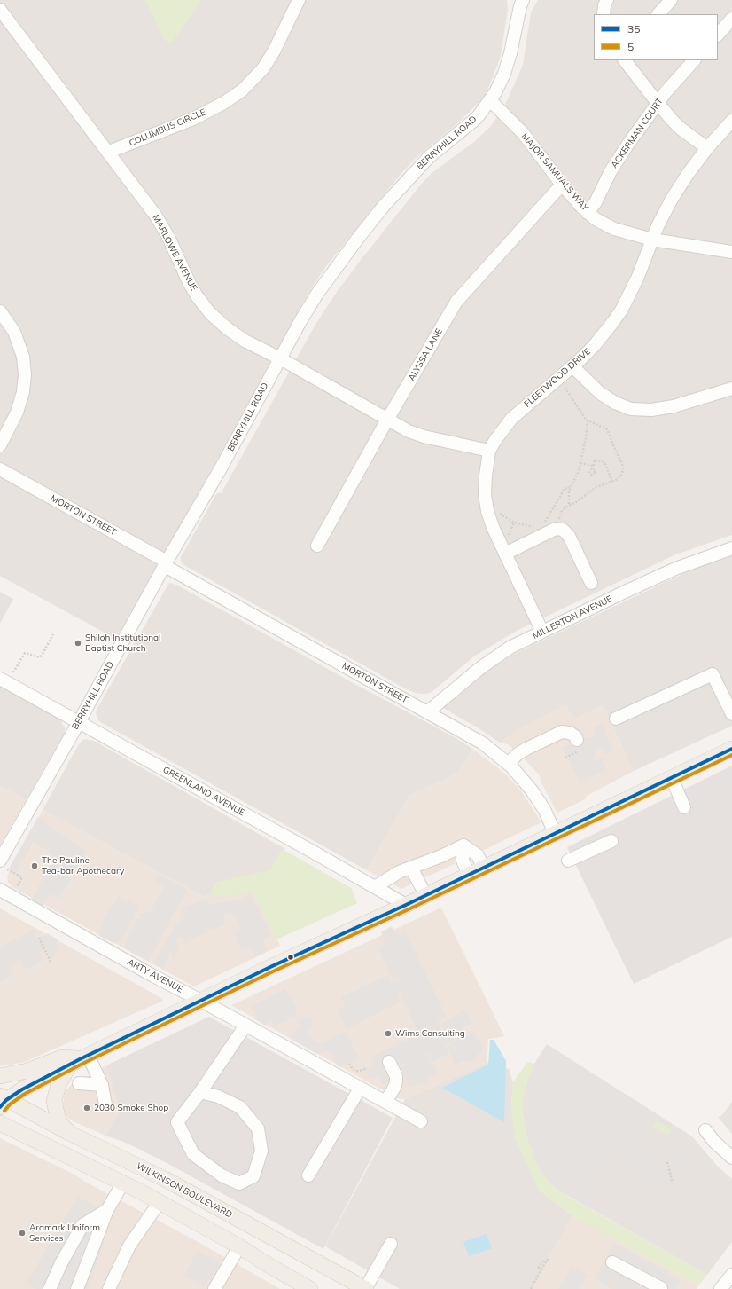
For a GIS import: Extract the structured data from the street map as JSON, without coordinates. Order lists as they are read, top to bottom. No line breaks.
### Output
{"streets":{"main road":["WILKINSON BOULEVARD"],"street":["COLUMBUS CIRCLE","ACKERMAN COURT","BERRYHILL ROAD","MAJOR SAMUALS WAY","MARLOWE AVENUE","ALYSSA LANE","FLEETWOOD DRIVE","MORTON STREET","MILLERTON AVENUE","GREENLAND AVENUE","ARTY AVENUE"]},"crossings":[["COLUMBUS CIRCLE","MARLOWE AVENUE"],["ACKERMAN COURT","MAJOR SAMUALS WAY"],["BERRYHILL ROAD","MAJOR SAMUALS WAY"],["BERRYHILL ROAD","MARLOWE AVENUE"],["BERRYHILL ROAD","MORTON STREET"],["BERRYHILL ROAD","GREENLAND AVENUE"],["MAJOR SAMUALS WAY","ALYSSA LANE"],["MAJOR SAMUALS WAY","FLEETWOOD DRIVE"],["MARLOWE AVENUE","ALYSSA LANE"],["MARLOWE AVENUE","FLEETWOOD DRIVE"],["FLEETWOOD DRIVE","MILLERTON AVENUE"],["MORTON STREET","MILLERTON AVENUE"]],"places":["Shiloh Institutional Baptist Church","The Pauline Tea-bar Apothecary","Wims Consulting","2030 Smoke Shop","Aramark Uniform Services"],"lines":["transit line 35","transit line 5"],"legend":["35","5"]}
